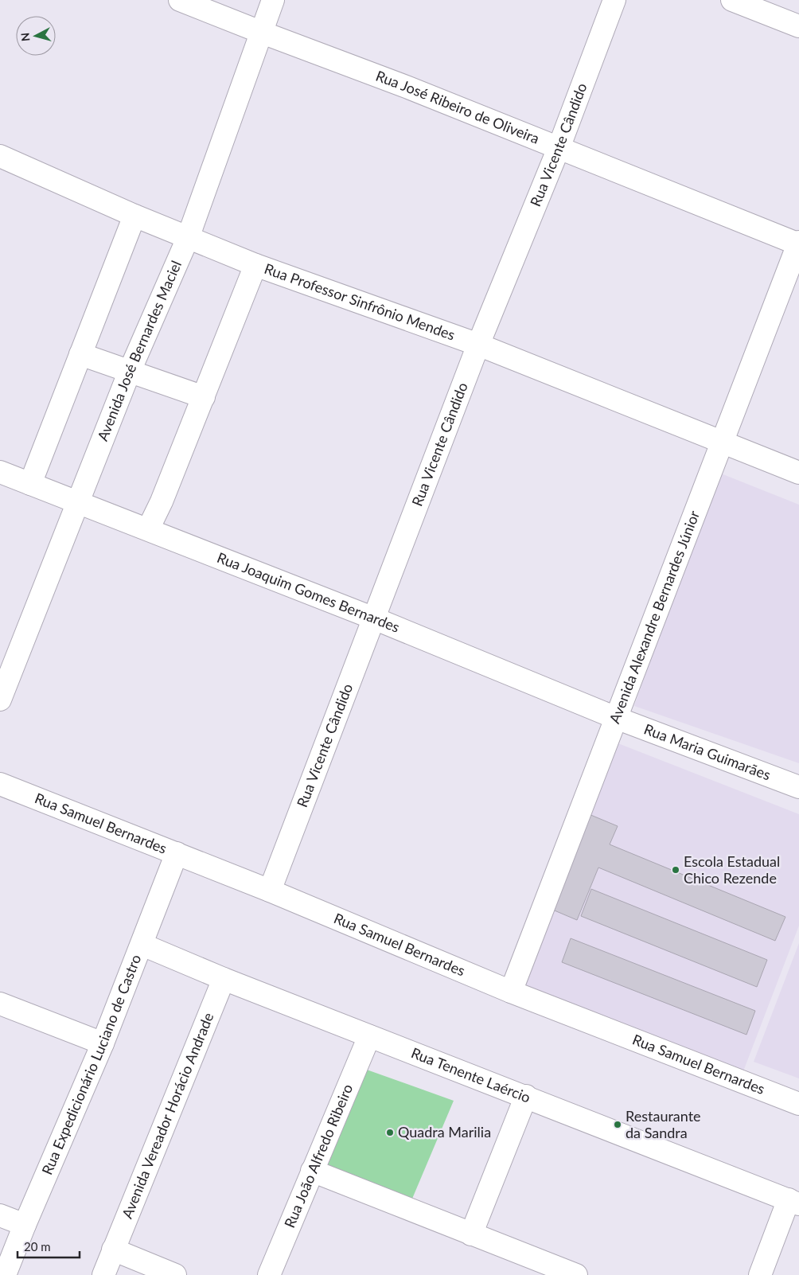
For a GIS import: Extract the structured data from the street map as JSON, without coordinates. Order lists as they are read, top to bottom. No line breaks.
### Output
{"streets":{"street":["Rua José Ribeiro de Oliveira","Rua Vicente Cândido","Rua Professor Sinfrônio Mendes","Avenida José Bernardes Maciel","Rua Joaquim Gomes Bernardes","Avenida Alexandre Bernardes Júnior","Rua Maria Guimarães","Rua Samuel Bernardes","Rua Expedicionário Luciano de Castro","Rua Tenente Laércio","Avenida Vereador Horácio Andrade","Rua João Alfredo Ribeiro"]},"crossings":[["Rua José Ribeiro de Oliveira","Rua Vicente Cândido"],["Rua José Ribeiro de Oliveira","Avenida José Bernardes Maciel"],["Rua José Ribeiro de Oliveira","Avenida Alexandre Bernardes Júnior"],["Rua Vicente Cândido","Rua Professor Sinfrônio Mendes"],["Rua Vicente Cândido","Rua Joaquim Gomes Bernardes"],["Rua Vicente Cândido","Rua Samuel Bernardes"],["Rua Professor Sinfrônio Mendes","Avenida José Bernardes Maciel"],["Rua Professor Sinfrônio Mendes","Avenida Alexandre Bernardes Júnior"],["Avenida José Bernardes Maciel","Rua Joaquim Gomes Bernardes"],["Rua Joaquim Gomes Bernardes","Avenida Alexandre Bernardes Júnior"],["Rua Joaquim Gomes Bernardes","Rua Maria Guimarães"],["Avenida Alexandre Bernardes Júnior","Rua Maria Guimarães"],["Avenida Alexandre Bernardes Júnior","Rua Samuel Bernardes"],["Rua Samuel Bernardes","Rua Expedicionário Luciano de Castro"],["Rua Expedicionário Luciano de Castro","Rua Tenente Laércio"],["Rua Tenente Laércio","Avenida Vereador Horácio Andrade"],["Rua Tenente Laércio","Rua João Alfredo Ribeiro"]],"places":["Escola Estadual Chico Rezende","Restaurante da Sandra","Quadra Marilia"],"scale_bar":"20 m","north":"left"}
